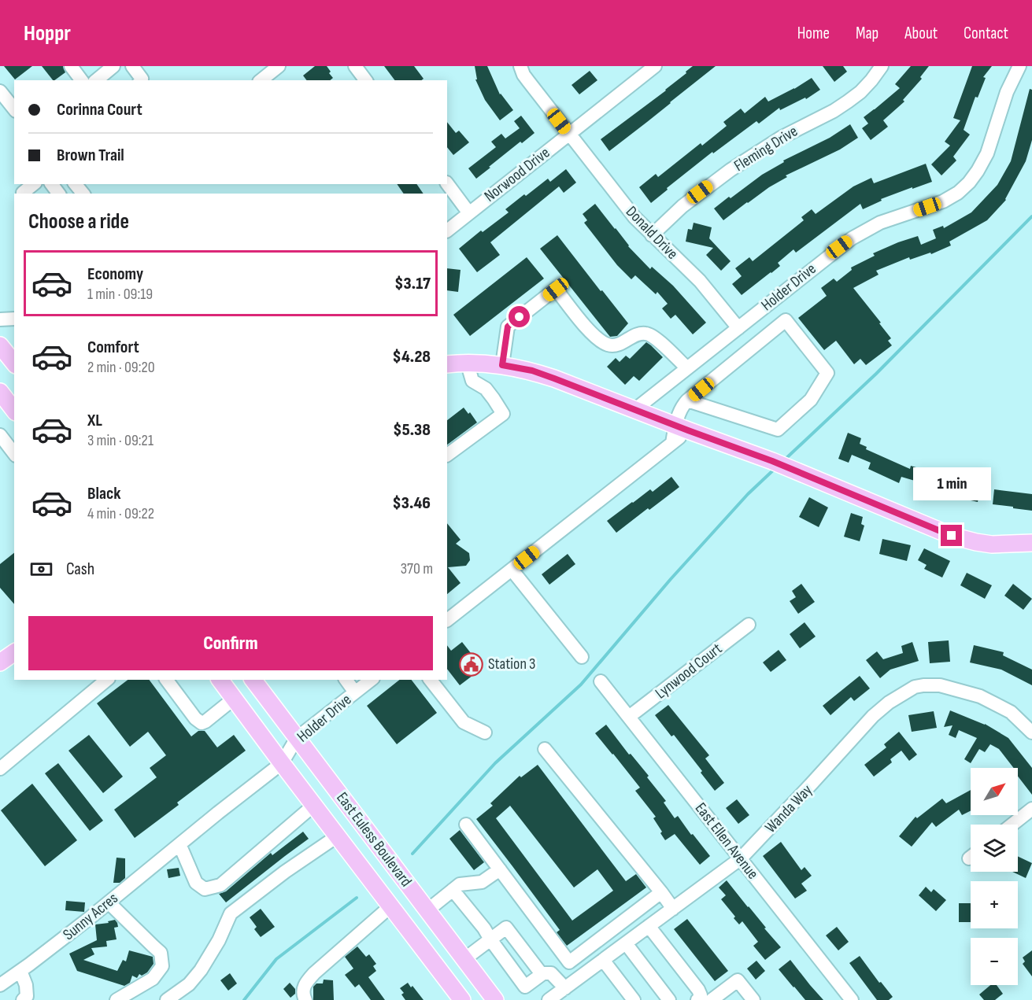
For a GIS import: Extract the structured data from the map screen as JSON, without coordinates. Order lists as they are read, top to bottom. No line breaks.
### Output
{"streets":{"main road":["East Euless Boulevard"],"street":["Fleming Drive","Norwood Drive","Donald Drive","Holder Drive","Lynwood Court","Wanda Way","East Ellen Avenue","Sunny Acres"]},"crossings":[["Fleming Drive","Donald Drive"],["Norwood Drive","Donald Drive"],["Donald Drive","Holder Drive"],["Holder Drive","East Euless Boulevard"],["Holder Drive","Sunny Acres"],["Lynwood Court","East Ellen Avenue"],["Wanda Way","East Ellen Avenue"],["East Euless Boulevard","Sunny Acres"]],"places":{"public building":["Station 3"]},"north":"top right","page":{"header":"Hoppr","nav":["Home","Map","About","Contact"],"banner":["Corinna Court","Brown Trail"],"heading":"Choose a ride","list":[{"name":"Economy","note":"1 min · 09:19","value":"$3.17"},{"name":"Comfort","note":"2 min · 09:20","value":"$4.28"},{"name":"XL","note":"3 min · 09:21","value":"$5.38"},{"name":"Black","note":"4 min · 09:22","value":"$3.46"}],"bubble":"1 min","pay":["Cash","370 m"],"buttons":"Confirm","map_buttons":["+","−"]}}
